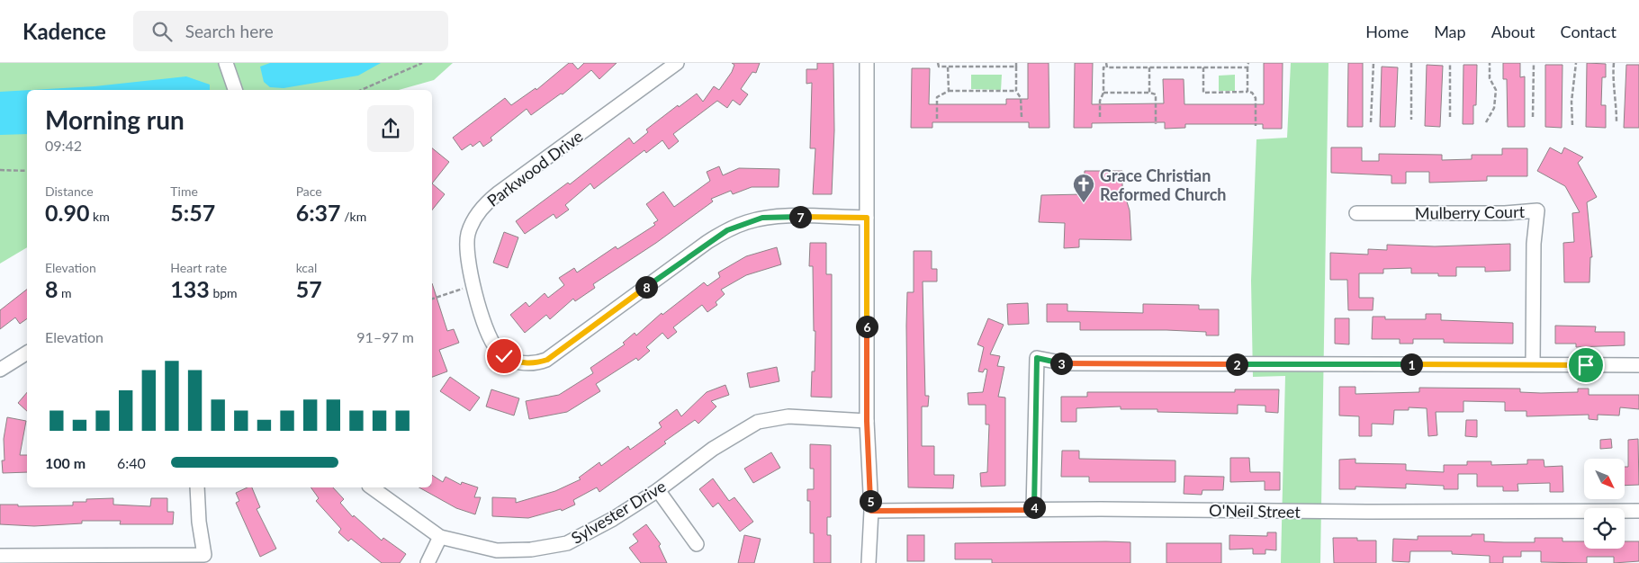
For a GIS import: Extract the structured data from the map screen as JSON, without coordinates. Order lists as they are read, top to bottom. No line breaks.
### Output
{"streets":{"street":["Parkwood Drive","Mulberry Court","O'Neil Street","Sylvester Drive"]},"places":{"church":["Grace Christian Reformed Church"]},"north":"bottom right","page":{"header":"Kadence","search":"Search here","nav":["Home","Map","About","Contact"],"heading":["Morning run","09:42"],"stats":[["Distance","0.90 km"],["Time","5:57"],["Pace","6:37 /km"],["Elevation","8 m"],["Heart rate","133 bpm"],["kcal","57"]],"pins":["7","8","6","3","1","2","5","4"],"chart":["Elevation","91–97 m"],"list":[{"name":"100 m","note":"6:40"}]}}
